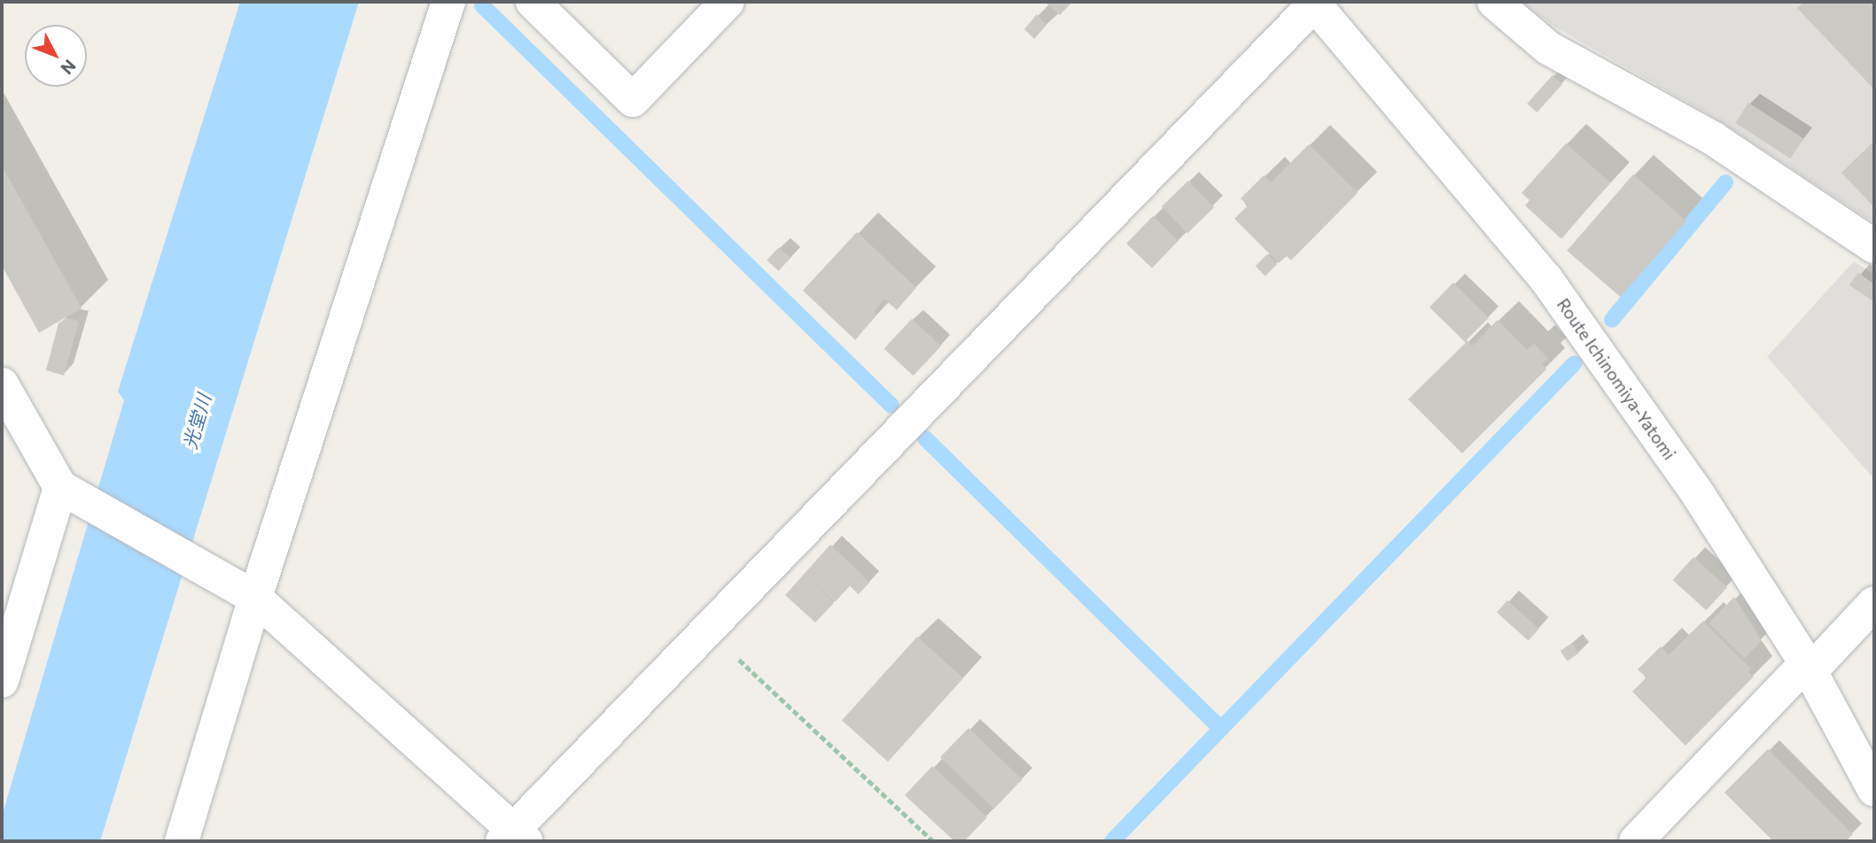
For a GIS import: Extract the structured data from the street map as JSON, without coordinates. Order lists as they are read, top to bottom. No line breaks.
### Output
{"streets":{"street":["Route Ichinomiya-Yatomi"]},"water":["光堂川"],"north":"bottom right"}
